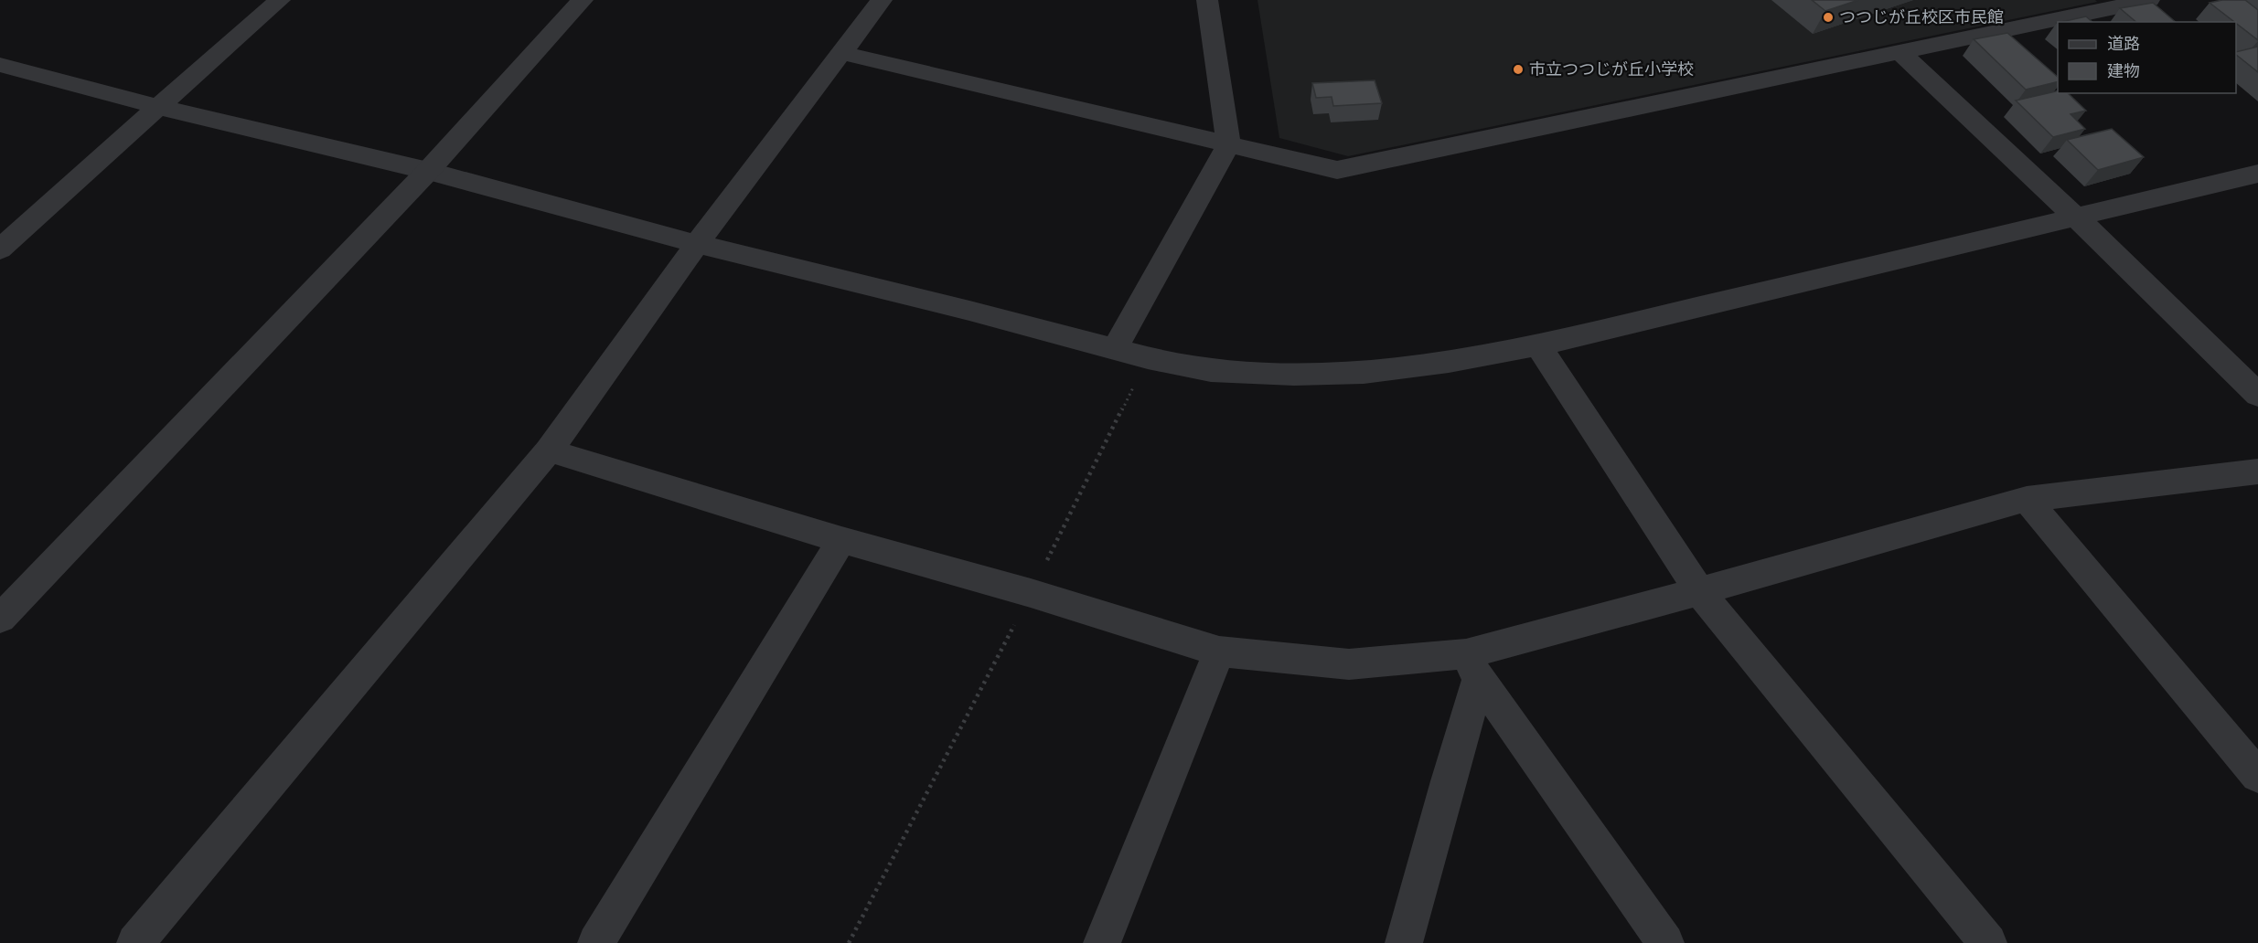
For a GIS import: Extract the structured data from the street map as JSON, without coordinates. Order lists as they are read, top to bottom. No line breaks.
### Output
{"places":["つつじが丘校区市民館","市立つつじが丘小学校"],"legend":["道路","建物"]}
